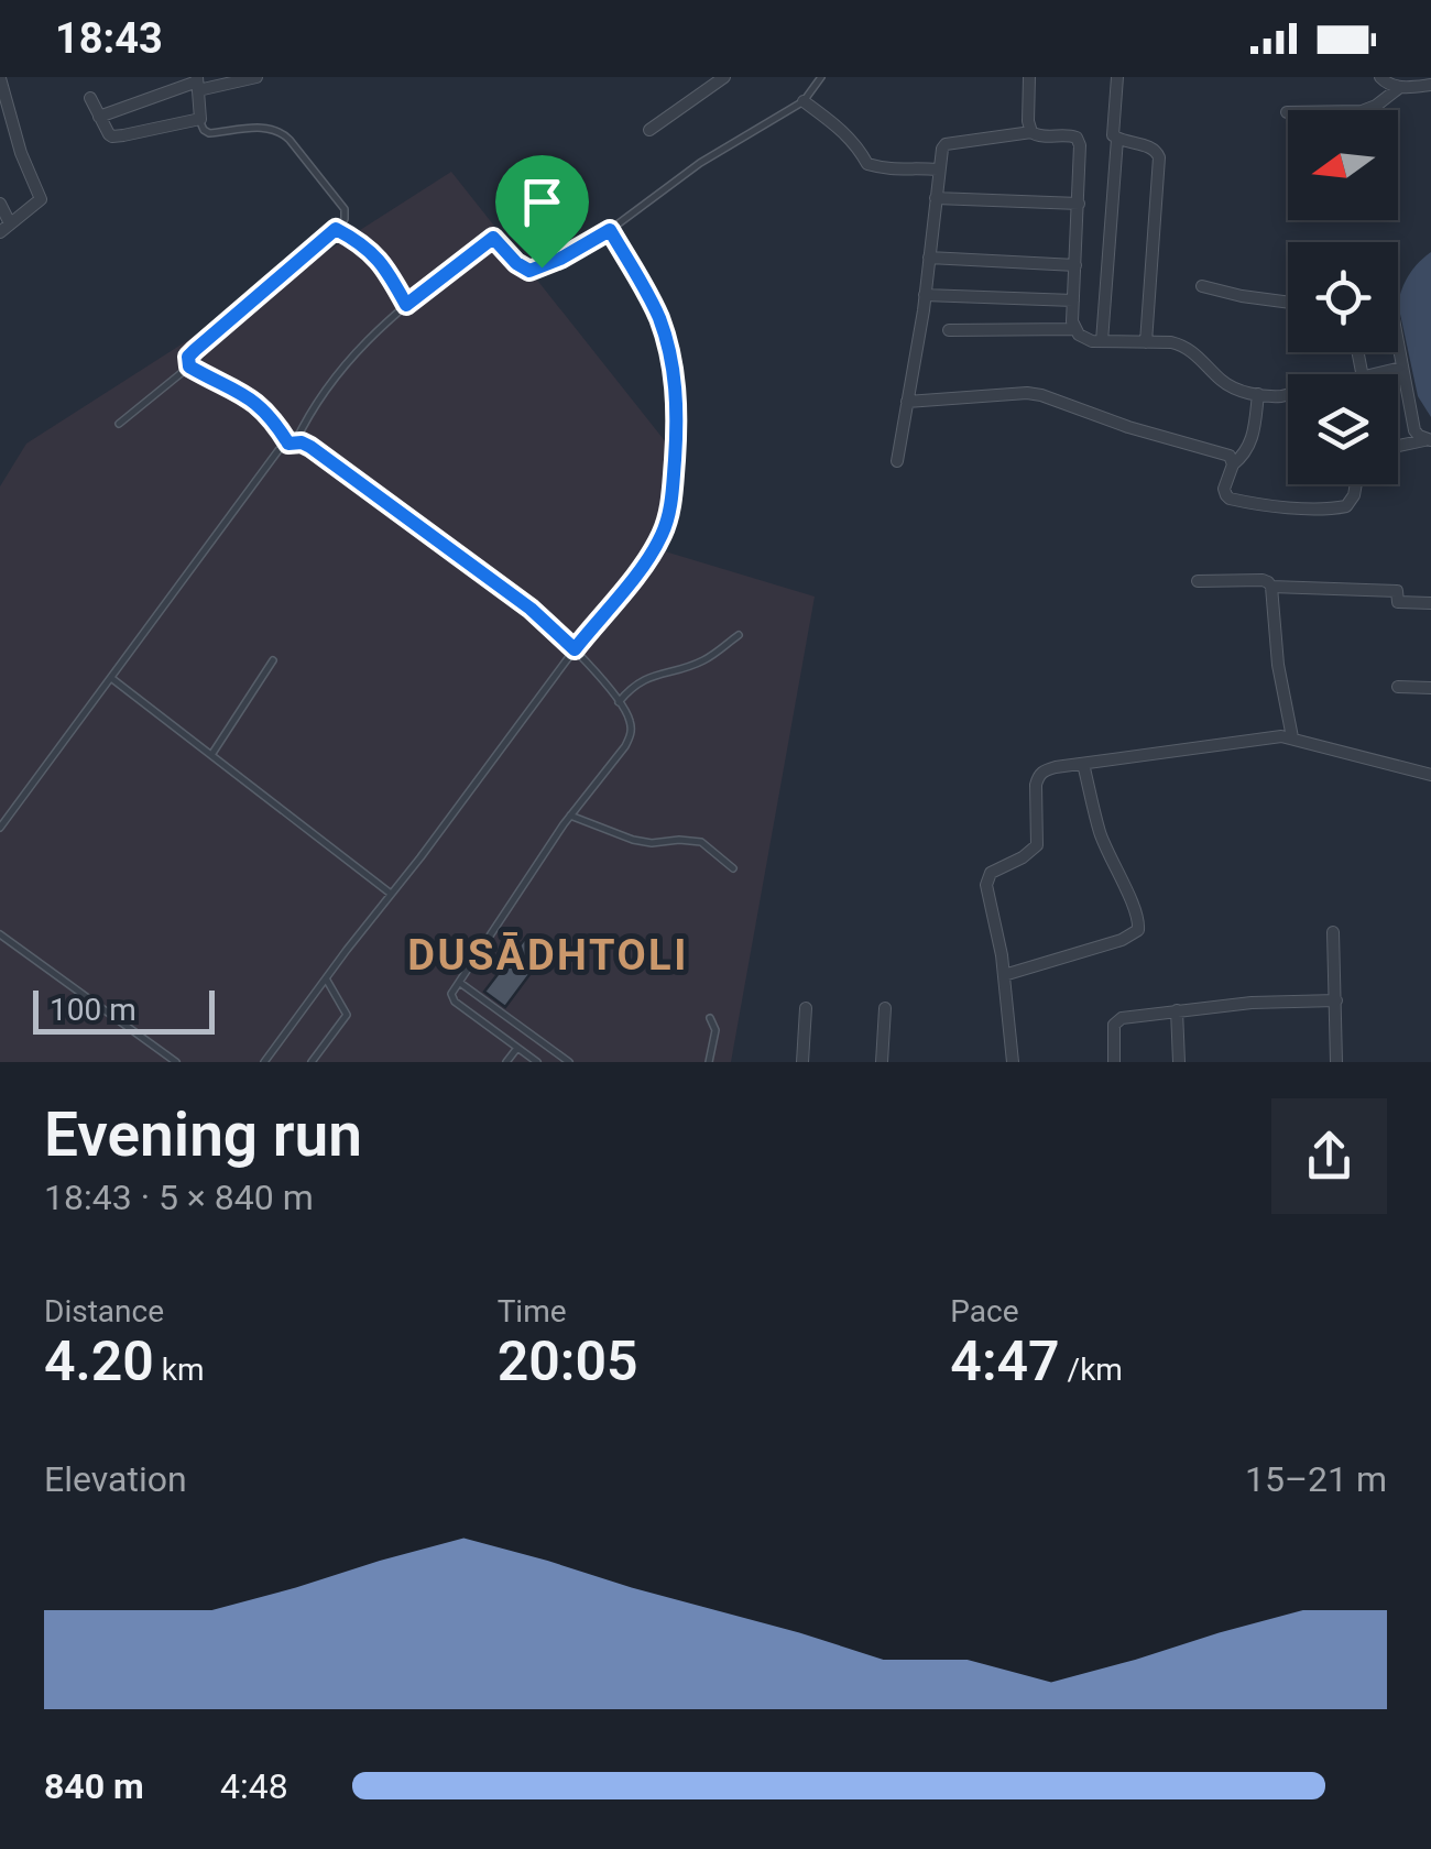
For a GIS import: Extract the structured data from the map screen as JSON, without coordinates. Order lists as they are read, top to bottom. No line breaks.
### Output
{"districts":["DUSĀDHTOLI"],"scale_bar":"100 m","north":"left","page":{"status":"18:43","scale":"100 m","heading":["Evening run","18:43 · 5 × 840 m"],"stats":[["Distance","4.20 km"],["Time","20:05"],["Pace","4:47 /km"]],"chart":["Elevation","15–21 m"],"list":[{"name":"840 m","note":"4:48"}]}}
